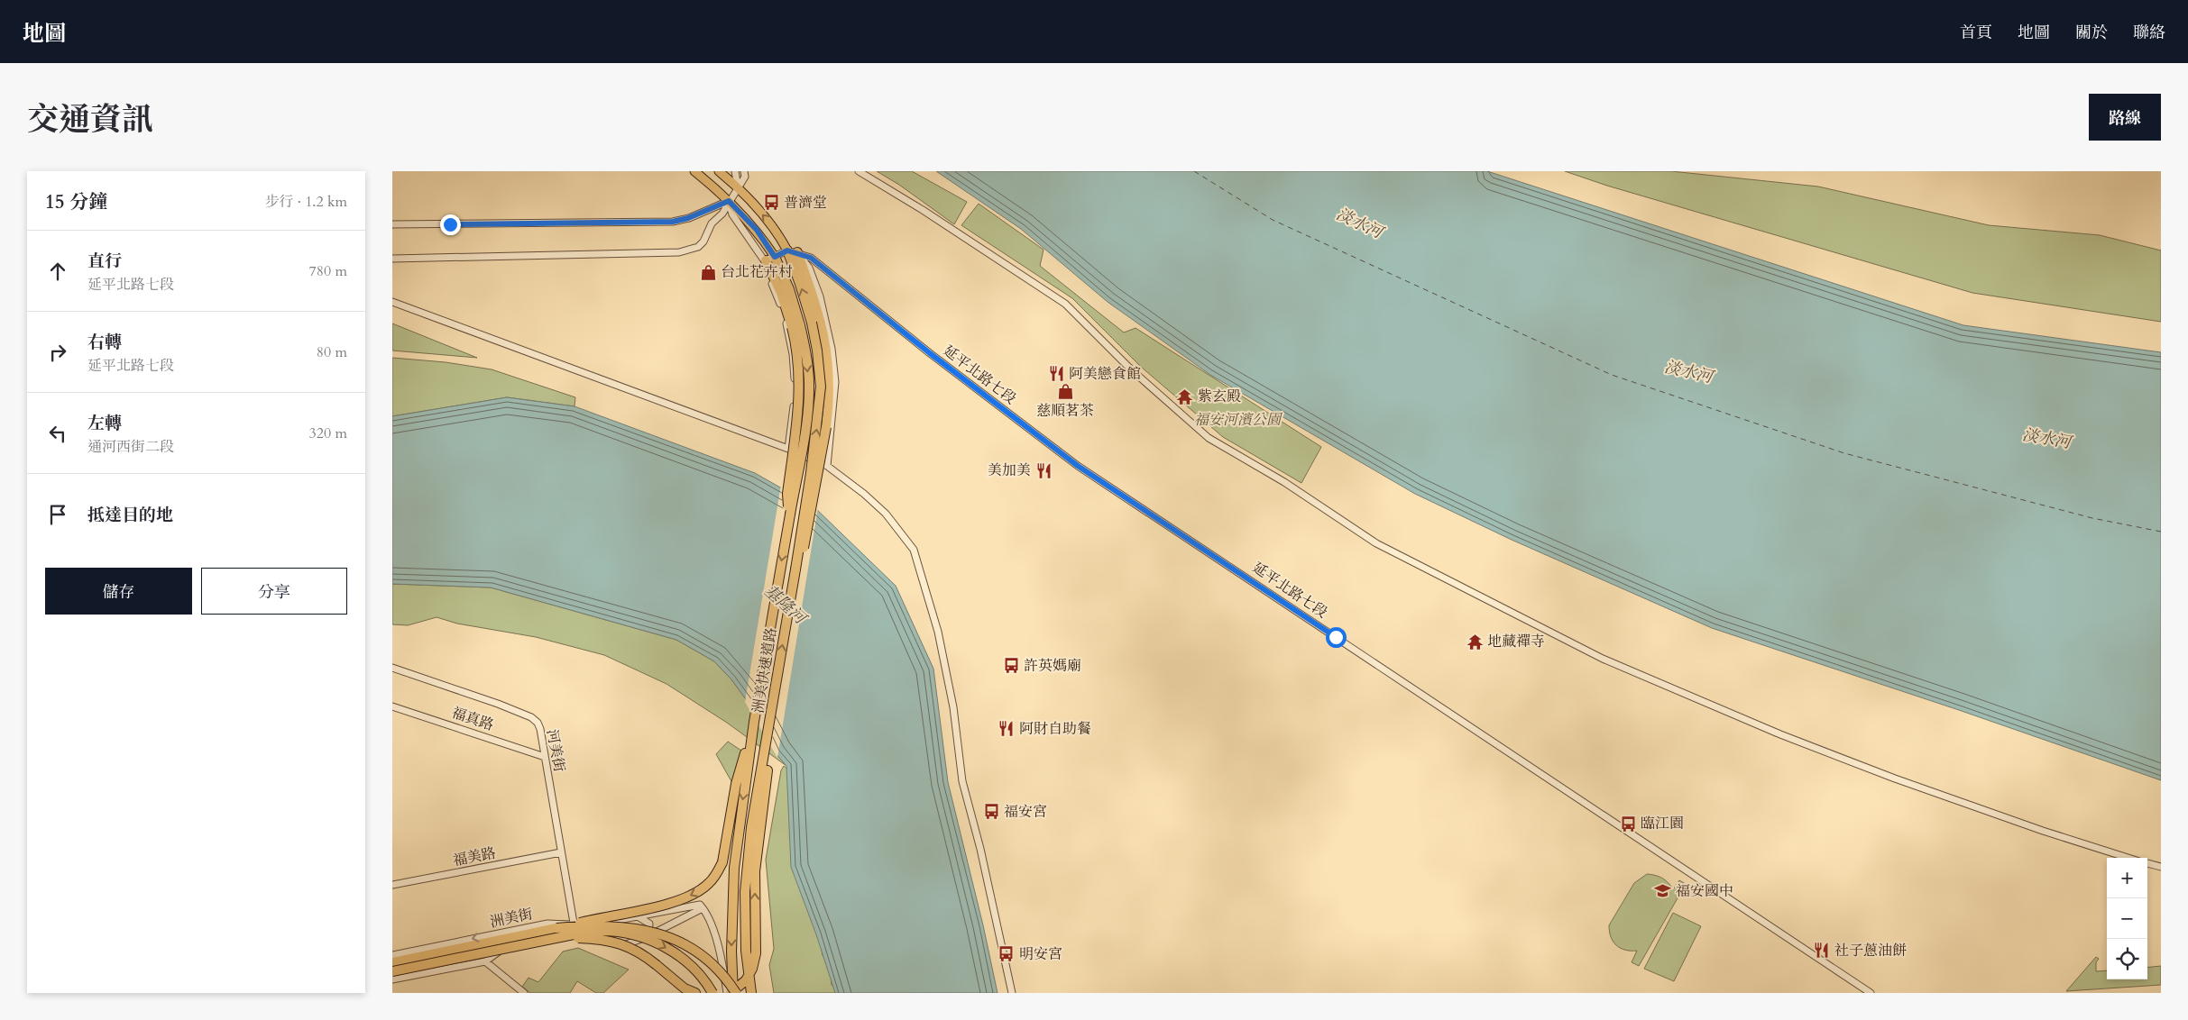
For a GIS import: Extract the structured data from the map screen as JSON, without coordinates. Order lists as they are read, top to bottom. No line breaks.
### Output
{"streets":{"highway":["洲美快速道路"],"street":["延平北路七段","福真路","河美街","福美路","洲美街"]},"crossings":[["延平北路七段","洲美快速道路"],["福真路","河美街"],["河美街","福美路"],["河美街","洲美街"]],"water":["淡水河","基隆河"],"parks":["福安河濱公園"],"places":{"bus stop":["普濟堂","許英媽廟","福安宮","臨江園","明安宮"],"shop":["台北花卉村","慈順茗茶"],"restaurant":["阿美戀食館","美加美","阿財自助餐","社子蔥油餅"],"temple":["紫玄殿","地藏禪寺"],"school or university":["福安國中"]},"page":{"header":"地圖","nav":["首頁","地圖","關於","聯絡"],"title":"交通資訊","buttons":["路線",["儲存","分享"]],"heading":["15 分鐘","步行 · 1.2 km"],"list":[["直行","延平北路七段","780 m"],["右轉","延平北路七段","80 m"],["左轉","通河西街二段","320 m"],"抵達目的地"],"map_buttons":["+","−"]}}
